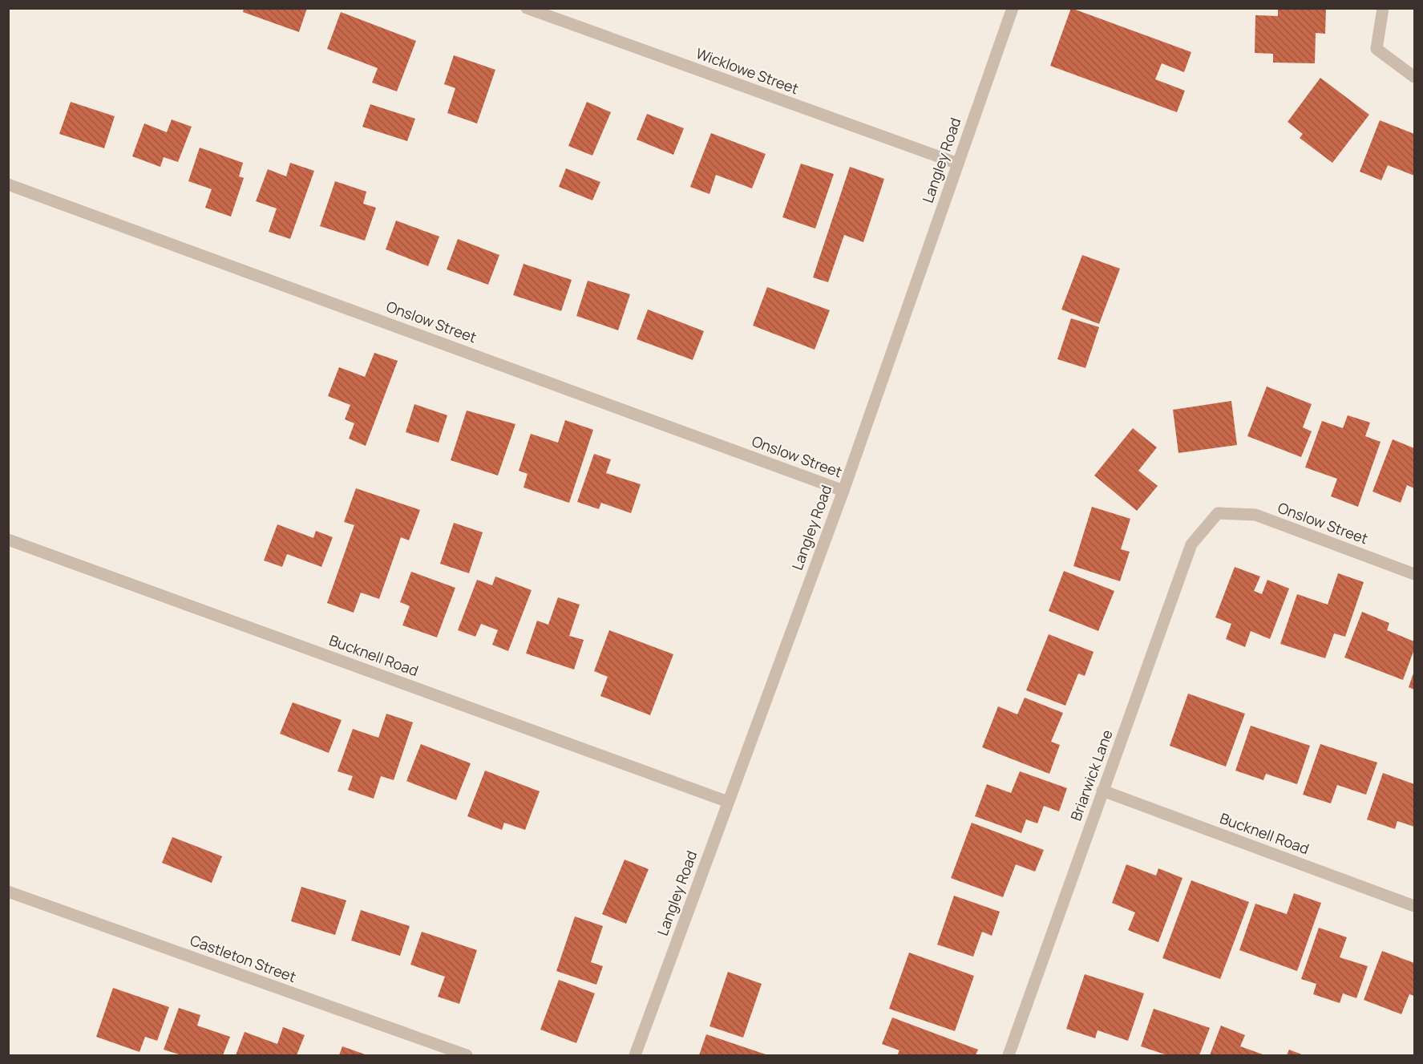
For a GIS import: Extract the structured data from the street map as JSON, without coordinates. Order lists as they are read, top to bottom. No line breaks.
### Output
{"streets":{"street":["Wicklowe Street","Langley Road","Onslow Street","Bucknell Road","Briarwick Lane","Castleton Street"]},"crossings":[["Wicklowe Street","Langley Road"],["Langley Road","Onslow Street"],["Langley Road","Bucknell Road"],["Onslow Street","Briarwick Lane"],["Bucknell Road","Briarwick Lane"]]}
